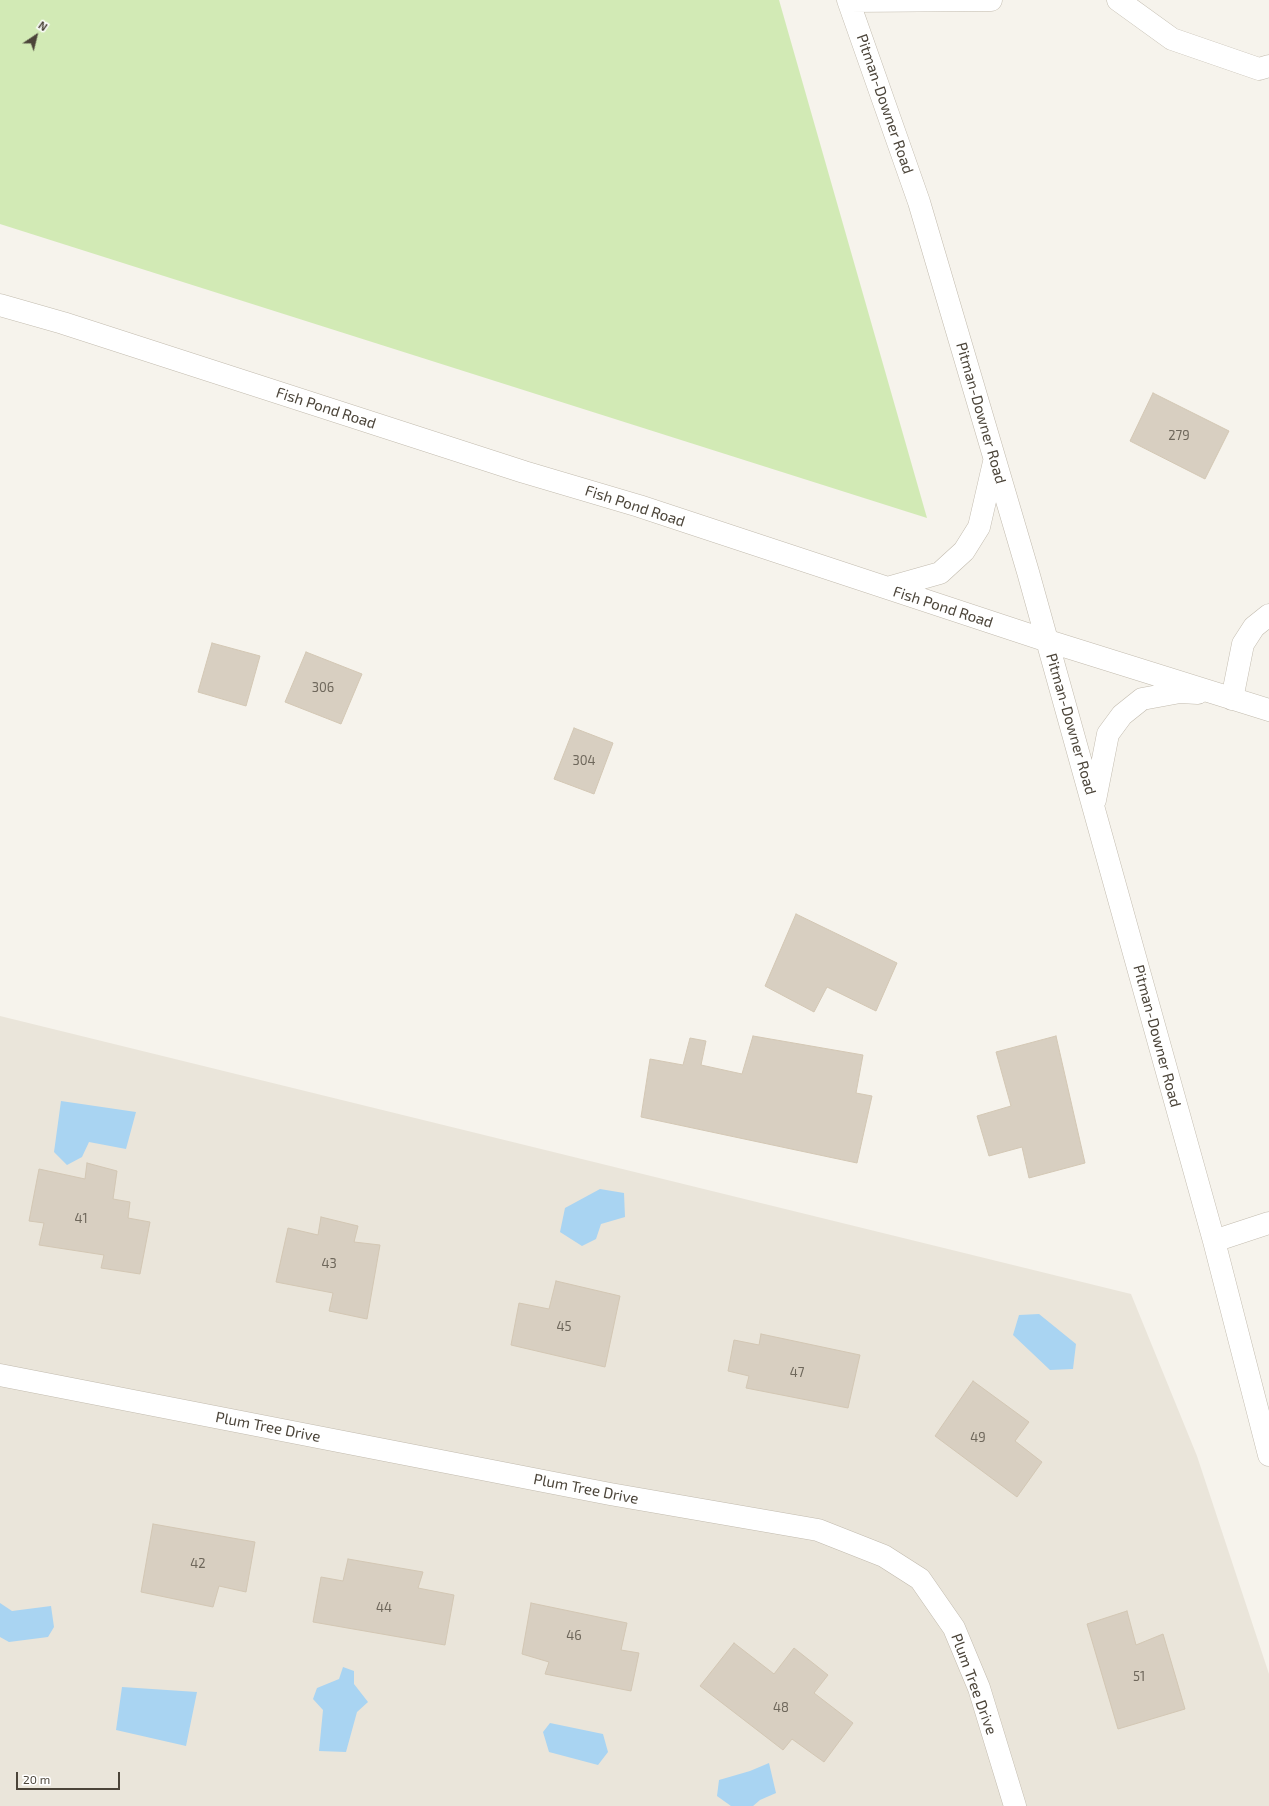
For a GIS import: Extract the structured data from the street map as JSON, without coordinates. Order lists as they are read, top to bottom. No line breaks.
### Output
{"streets":{"street":["Pitman-Downer Road","Fish Pond Road","Plum Tree Drive"]},"crossings":[["Pitman-Downer Road","Fish Pond Road"]],"house_numbers":["279","306","304","41","43","45","47","49","42","44","46","51","48"],"scale_bar":"20 m","north":"top right"}
